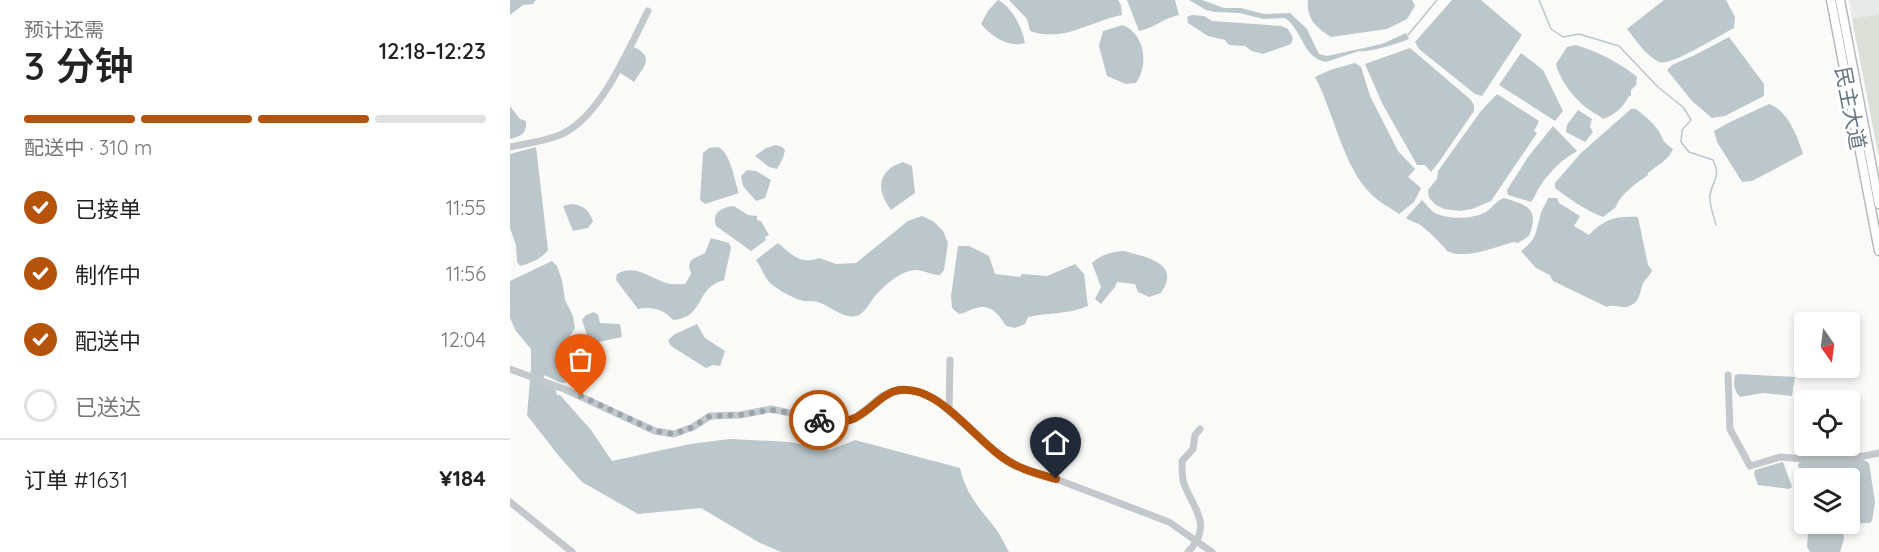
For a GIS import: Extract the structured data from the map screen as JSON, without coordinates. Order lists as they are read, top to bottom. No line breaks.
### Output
{"streets":{"main road":["民主大道"]},"north":"bottom","page":{"heading":["3 分钟","预计还需","12:18–12:23"],"panel":["订单 #1631","¥184"],"bar":"配送中 · 310 m","list":[["已接单","11:55"],["制作中","11:56"],["配送中","12:04"],"已送达"]}}
